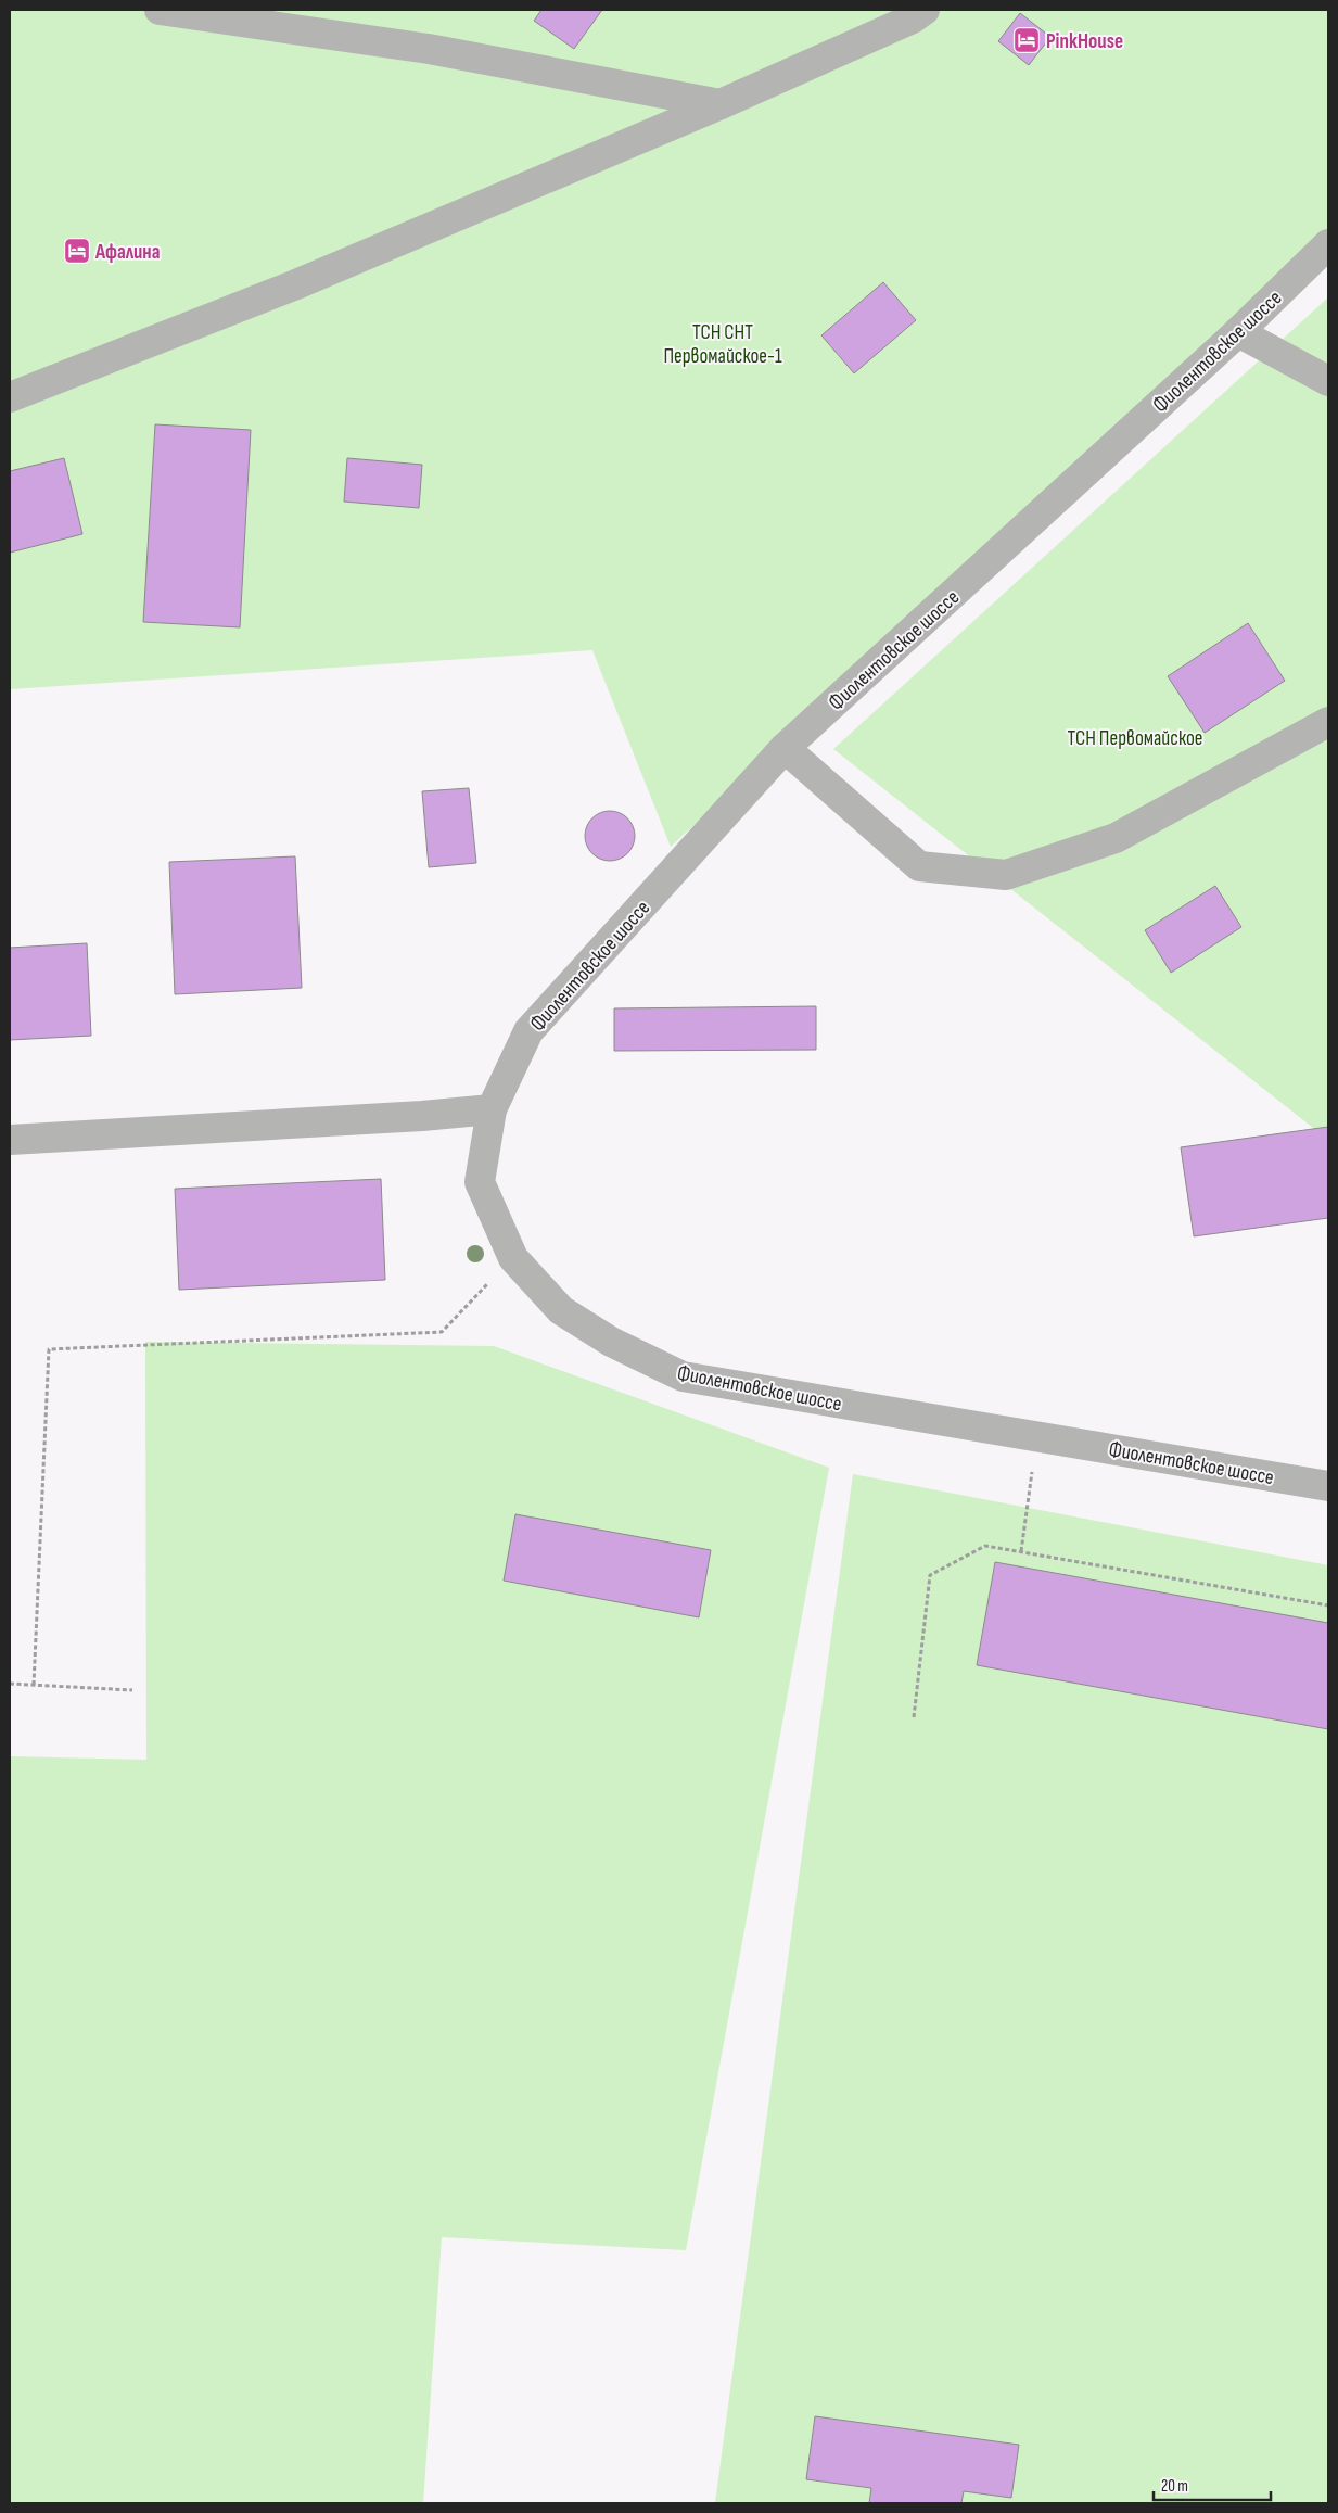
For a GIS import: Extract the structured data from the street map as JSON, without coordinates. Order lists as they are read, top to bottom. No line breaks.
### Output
{"streets":{"street":["Фиолентовское шоссе"]},"parks":["ТСН СНТ Первомайское-1","ТСН Первомайское"],"places":{"hotel":["PinkHouse","Афалина"]},"scale_bar":"20 m"}
